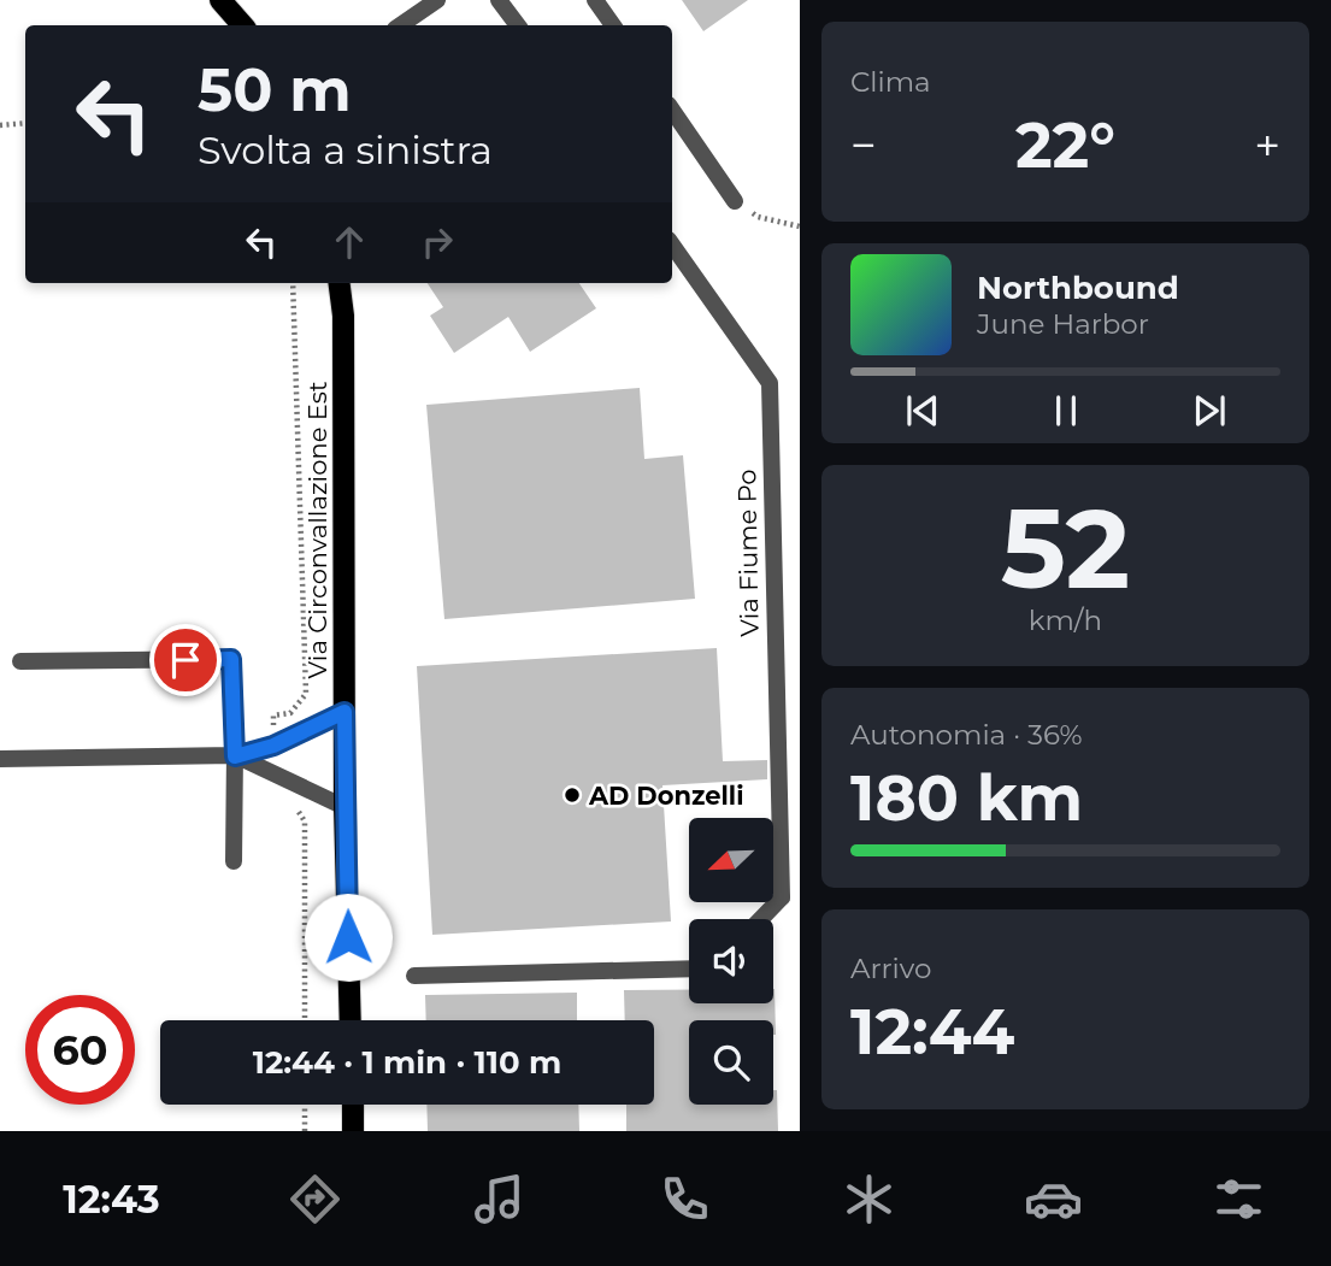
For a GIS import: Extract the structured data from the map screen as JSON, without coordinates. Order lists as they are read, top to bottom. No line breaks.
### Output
{"streets":{"main road":["Via Circonvallazione Est"],"street":["Via Fiume Po"]},"places":["AD Donzelli"],"north":"bottom left","page":{"tile":["Clima",["52","km/h"],["Autonomia · 36%","180 km"],["Arrivo","12:44"]],"turn":["50 m","Svolta a sinistra"],"heat":["−","22°","+"],"song":["Northbound","June Harbor"],"limit":"60","trip":"12:44 · 1 min · 110 m","tabs":"12:43"}}
